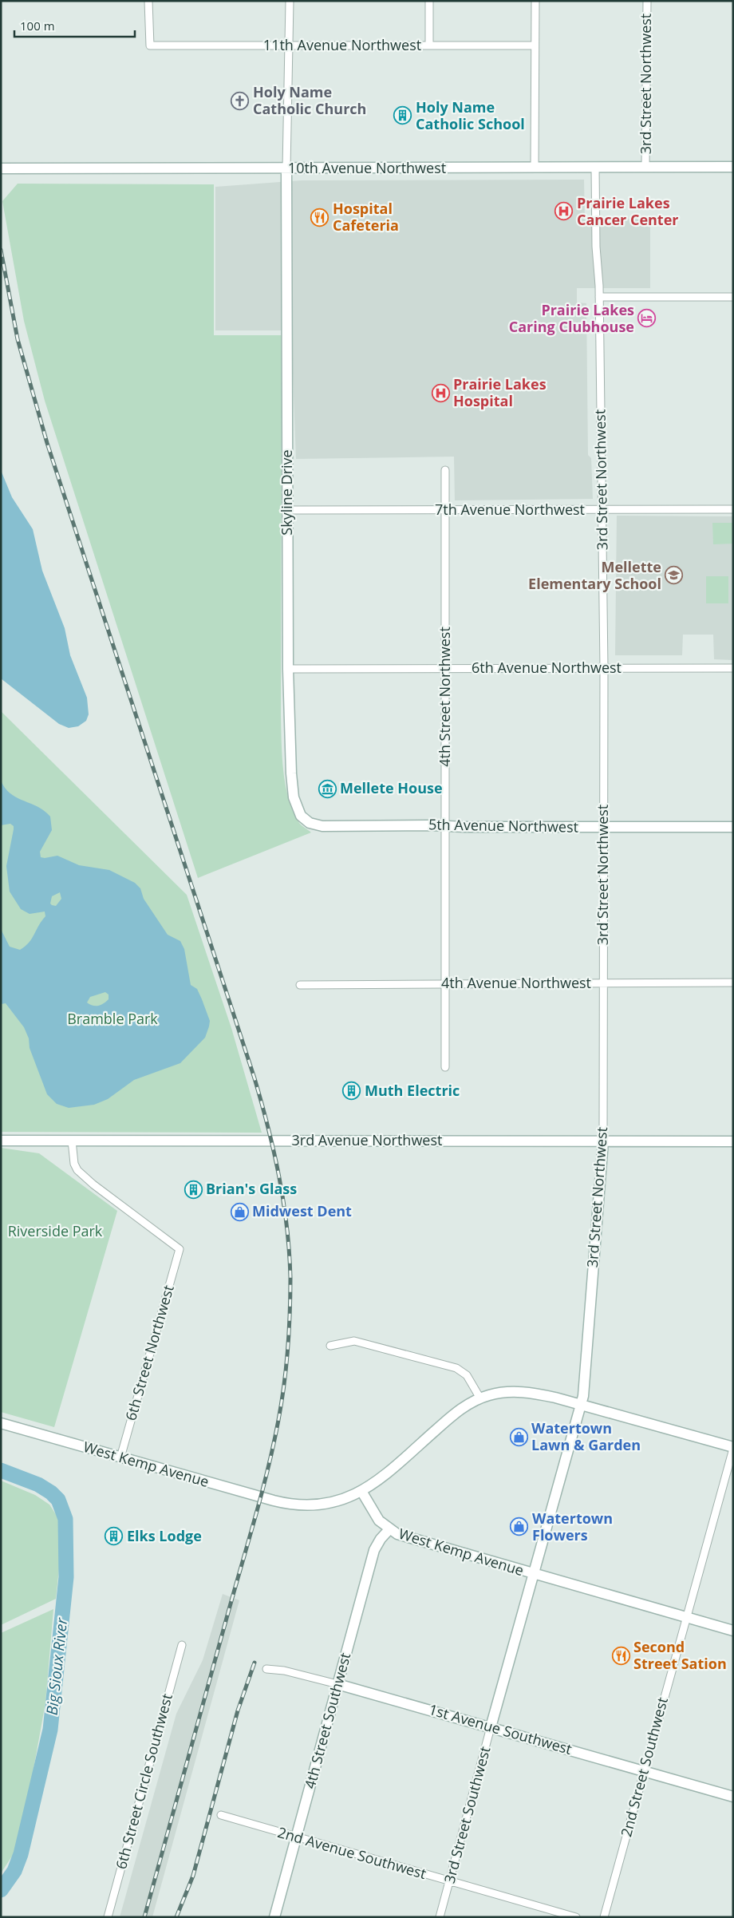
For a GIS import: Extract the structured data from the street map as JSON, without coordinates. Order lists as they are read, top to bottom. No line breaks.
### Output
{"streets":{"street":["11th Avenue Northwest","3rd Street Northwest","10th Avenue Northwest","Skyline Drive","7th Avenue Northwest","6th Avenue Northwest","4th Street Northwest","5th Avenue Northwest","4th Avenue Northwest","3rd Avenue Northwest","6th Street Northwest","West Kemp Avenue","4th Street Southwest","1st Avenue Southwest","2nd Street Southwest","6th Street Circle Southwest","3rd Street Southwest","2nd Avenue Southwest"]},"crossings":[["3rd Street Northwest","10th Avenue Northwest"],["3rd Street Northwest","7th Avenue Northwest"],["3rd Street Northwest","6th Avenue Northwest"],["3rd Street Northwest","5th Avenue Northwest"],["3rd Street Northwest","4th Avenue Northwest"],["3rd Street Northwest","3rd Avenue Northwest"],["3rd Street Northwest","West Kemp Avenue"],["3rd Street Northwest","3rd Street Southwest"],["10th Avenue Northwest","Skyline Drive"],["Skyline Drive","7th Avenue Northwest"],["Skyline Drive","6th Avenue Northwest"],["Skyline Drive","5th Avenue Northwest"],["7th Avenue Northwest","4th Street Northwest"],["6th Avenue Northwest","4th Street Northwest"],["4th Street Northwest","5th Avenue Northwest"],["4th Street Northwest","4th Avenue Northwest"],["3rd Avenue Northwest","6th Street Northwest"],["6th Street Northwest","West Kemp Avenue"],["West Kemp Avenue","4th Street Southwest"],["West Kemp Avenue","2nd Street Southwest"],["West Kemp Avenue","3rd Street Southwest"],["4th Street Southwest","1st Avenue Southwest"],["4th Street Southwest","2nd Avenue Southwest"],["1st Avenue Southwest","2nd Street Southwest"],["1st Avenue Southwest","3rd Street Southwest"],["3rd Street Southwest","2nd Avenue Southwest"]],"water":["Big Sioux River"],"parks":["Bramble Park","Riverside Park"],"places":{"church":["Holy Name Catholic Church"],"building":["Holy Name Catholic School","Muth Electric","Brian's Glass","Elks Lodge"],"hospital":["Prairie Lakes Cancer Center","Prairie Lakes Hospital"],"restaurant":["Hospital Cafeteria","Second Street Sation"],"hotel":["Prairie Lakes Caring Clubhouse"],"school or university":["Mellette Elementary School"],"museum":["Mellete House"],"shop":["Midwest Dent","Watertown Lawn & Garden","Watertown Flowers"]},"scale_bar":"100 m"}
